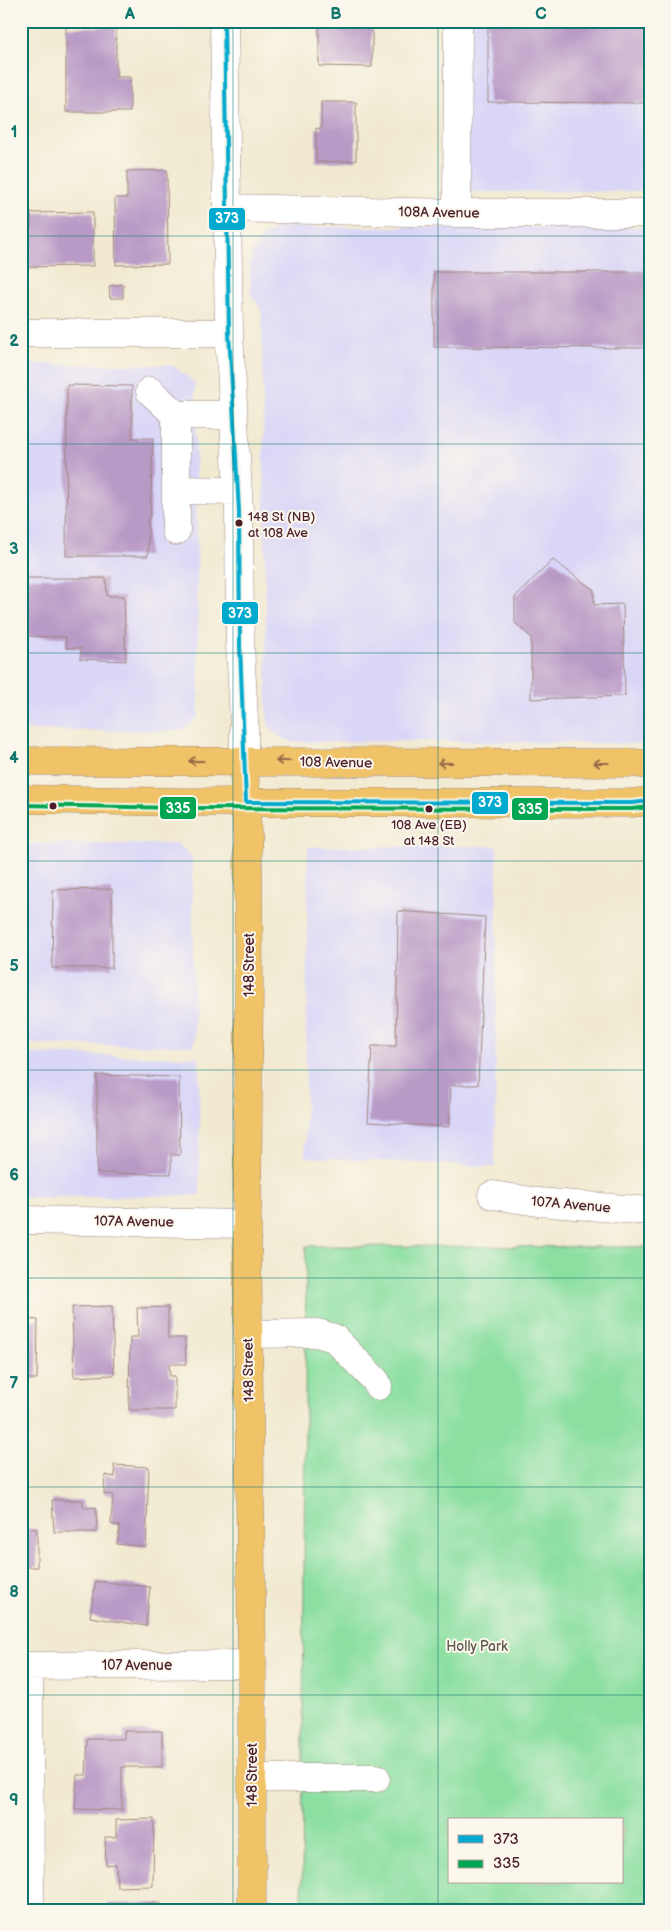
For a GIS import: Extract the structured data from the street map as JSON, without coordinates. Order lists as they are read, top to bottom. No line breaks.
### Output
{"streets":{"main road":["108 Avenue","148 Street"],"street":["108A Avenue","107A Avenue","107 Avenue"]},"crossings":[["108A Avenue","148 Street"],["108 Avenue","148 Street"],["148 Street","107A Avenue"],["148 Street","107 Avenue"]],"parks":["Holly Park"],"places":["148 St (NB) at 108 Ave","108 Ave (EB) at 148 St"],"lines":["transit line 373","transit line 335"],"legend":["373","335"],"grid":{"columns":["A","B","C"],"rows":["1","2","3","4","5","6","7","8","9"]}}
